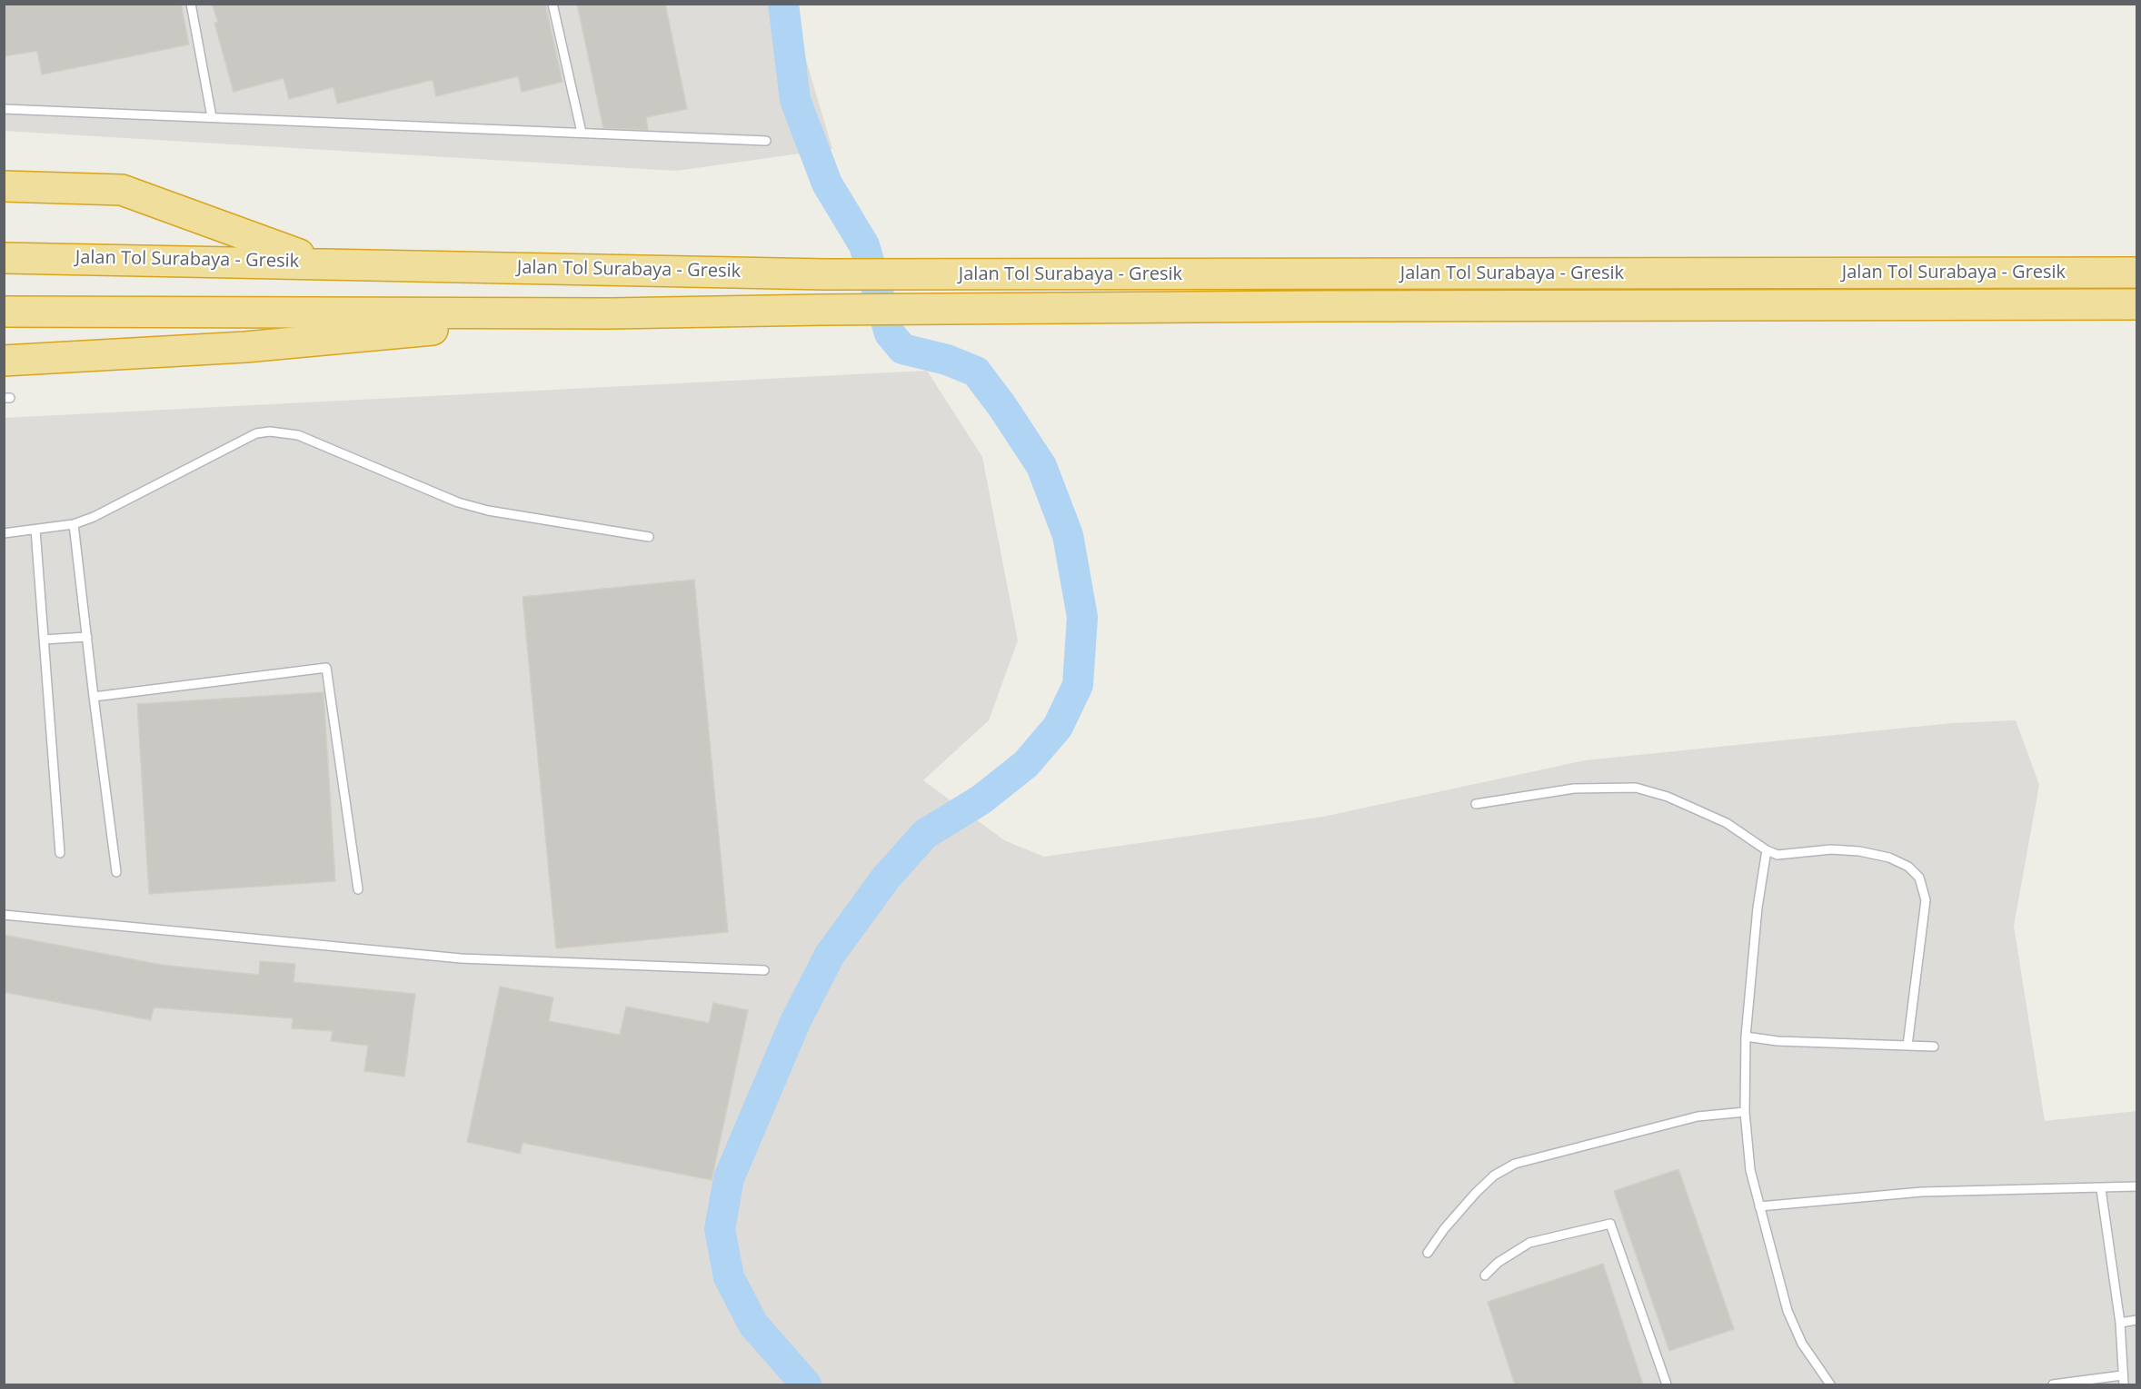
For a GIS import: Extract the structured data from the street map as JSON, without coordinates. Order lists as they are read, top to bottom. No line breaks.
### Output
{"streets":{"highway":["Jalan Tol Surabaya - Gresik"]}}
